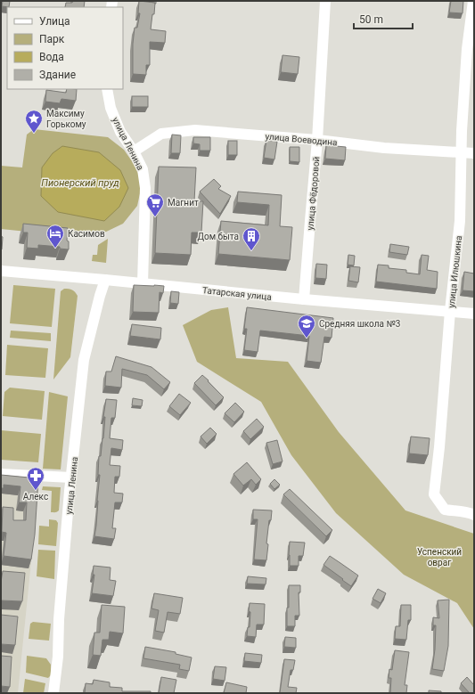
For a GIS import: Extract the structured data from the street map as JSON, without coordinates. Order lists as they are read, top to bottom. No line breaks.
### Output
{"streets":{"street":["улица Воеводина","улица Ленина","улица Фёдоровой","улица Илюшкина","Татарская улица"]},"crossings":[["улица Воеводина","улица Ленина"],["улица Воеводина","улица Фёдоровой"],["улица Воеводина","улица Илюшкина"],["улица Ленина","Татарская улица"],["улица Фёдоровой","Татарская улица"],["улица Илюшкина","Татарская улица"]],"water":["Пионерский пруд"],"parks":["Успенский овраг"],"places":{"place":["Максиму Горькому"],"supermarket":["Магнит"],"hotel":["Касимов"],"building":["Дом быта"],"school or university":["Средняя школа №3"],"pharmacy":["Алекс"]},"legend":["Улица","Парк","Вода","Здание"],"scale_bar":"50 m"}
